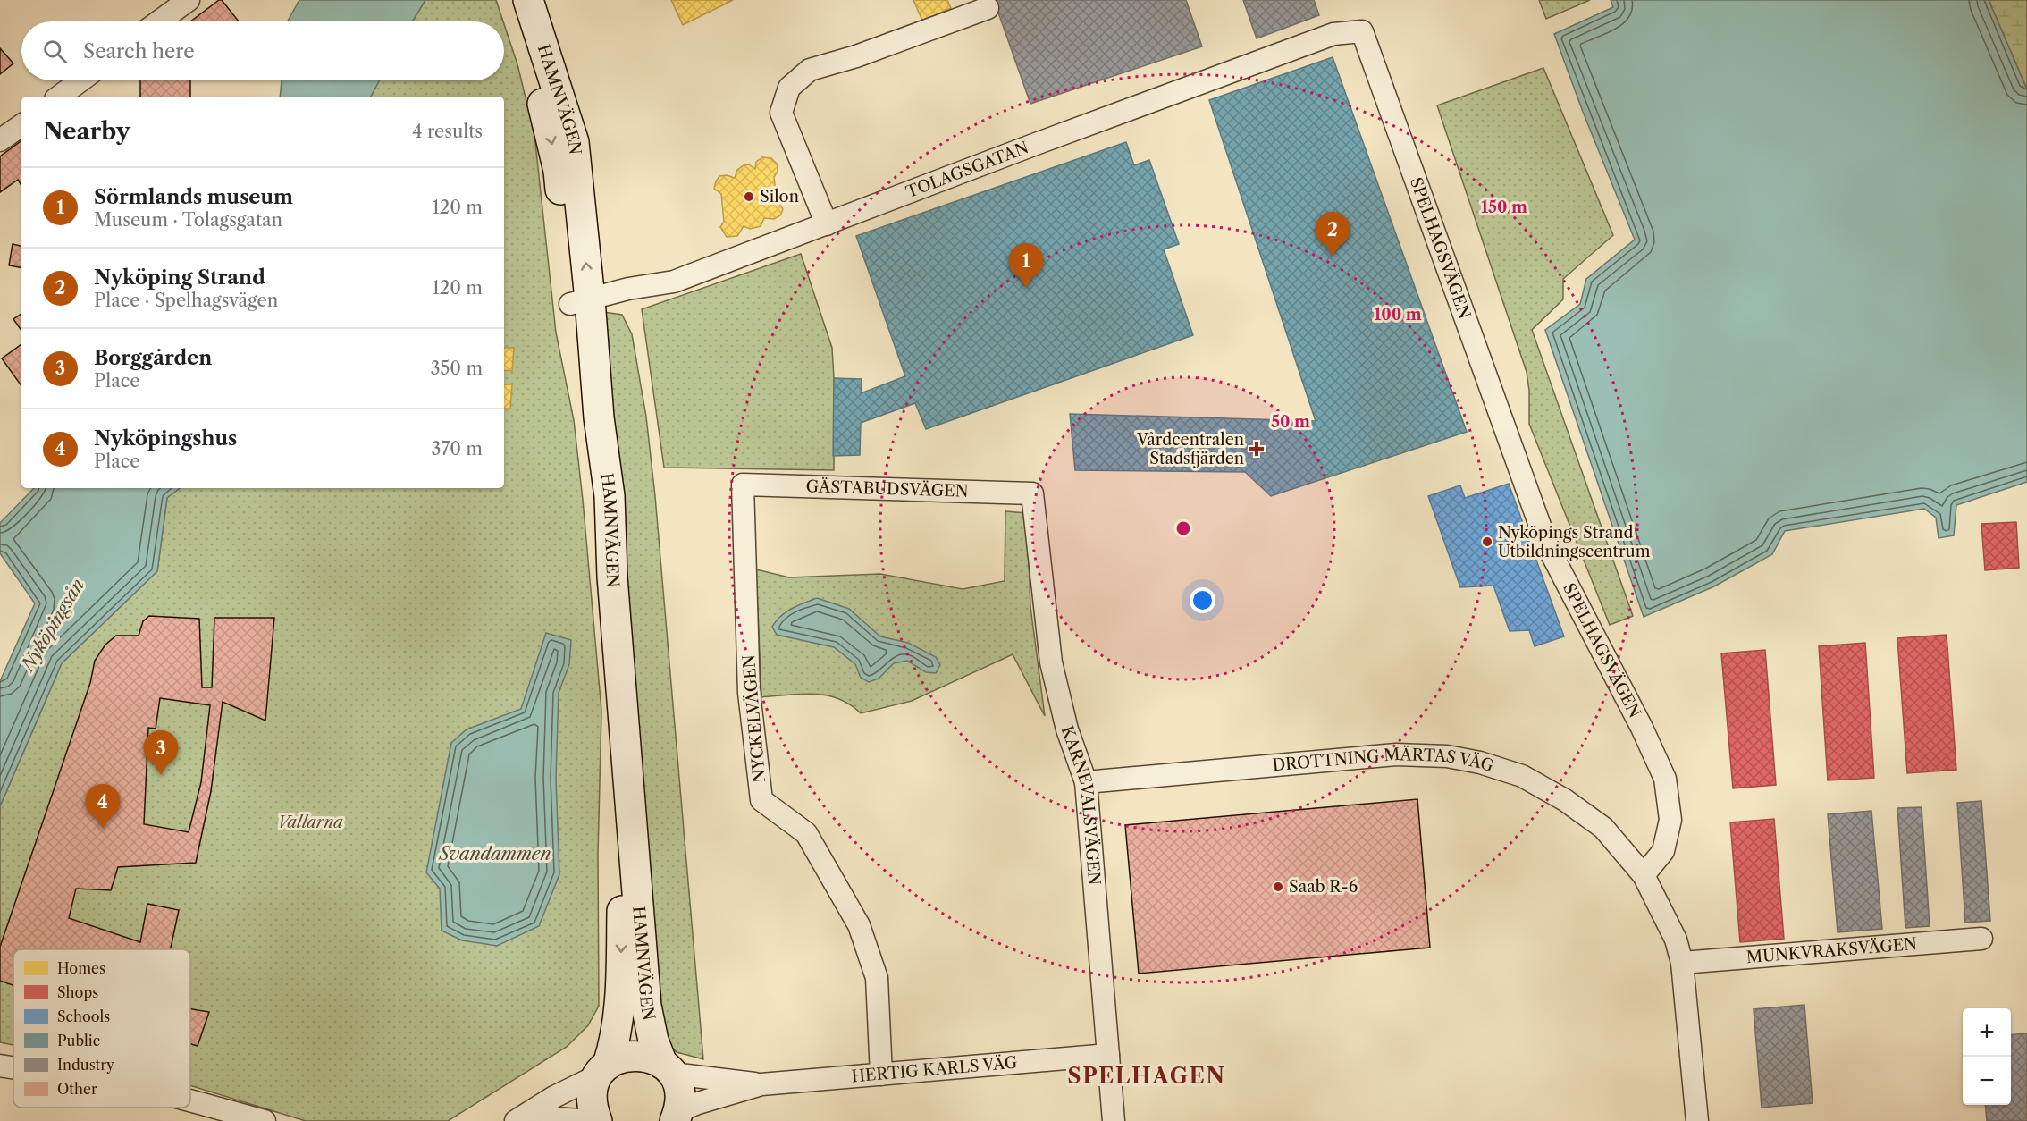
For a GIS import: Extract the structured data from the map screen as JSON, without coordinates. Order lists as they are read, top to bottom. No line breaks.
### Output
{"streets":{"main road":["HAMNVÄGEN"],"street":["TOLAGSGATAN","SPELHAGSVÄGEN","GÄSTABUDSVÄGEN","NYCKELVÄGEN","DROTTNING MÄRTAS VÄG","KARNEVALSVÄGEN","MUNKVRAKSVÄGEN","HERTIG KARLS VÄG"]},"crossings":[["HAMNVÄGEN","TOLAGSGATAN"],["HAMNVÄGEN","HERTIG KARLS VÄG"],["TOLAGSGATAN","SPELHAGSVÄGEN"],["SPELHAGSVÄGEN","DROTTNING MÄRTAS VÄG"],["GÄSTABUDSVÄGEN","NYCKELVÄGEN"],["GÄSTABUDSVÄGEN","KARNEVALSVÄGEN"],["NYCKELVÄGEN","HERTIG KARLS VÄG"],["DROTTNING MÄRTAS VÄG","KARNEVALSVÄGEN"],["KARNEVALSVÄGEN","HERTIG KARLS VÄG"]],"districts":["SPELHAGEN"],"water":["Nyköpingsån","Svandammen"],"parks":["Vallarna"],"places":{"other":["Silon","Nyköpings Strand Utbildningscentrum","Saab R-6"],"health":["Vårdcentralen Stadsfjärden"]},"legend":["Homes","Shops","Schools","Public","Industry","Other"],"page":{"search":"Search here","heading":["Nearby","4 results"],"list":[{"mark":"1","name":"Sörmlands museum","note":"Museum · Tolagsgatan","value":"120 m"},{"mark":"2","name":"Nyköping Strand","note":"Place · Spelhagsvägen","value":"120 m"},{"mark":"3","name":"Borggården","note":"Place","value":"350 m"},{"mark":"4","name":"Nyköpingshus","note":"Place","value":"370 m"}],"pins":["2","1","3","4"],"map_buttons":["+","−"]},"rings":["150 m","100 m","50 m"]}
